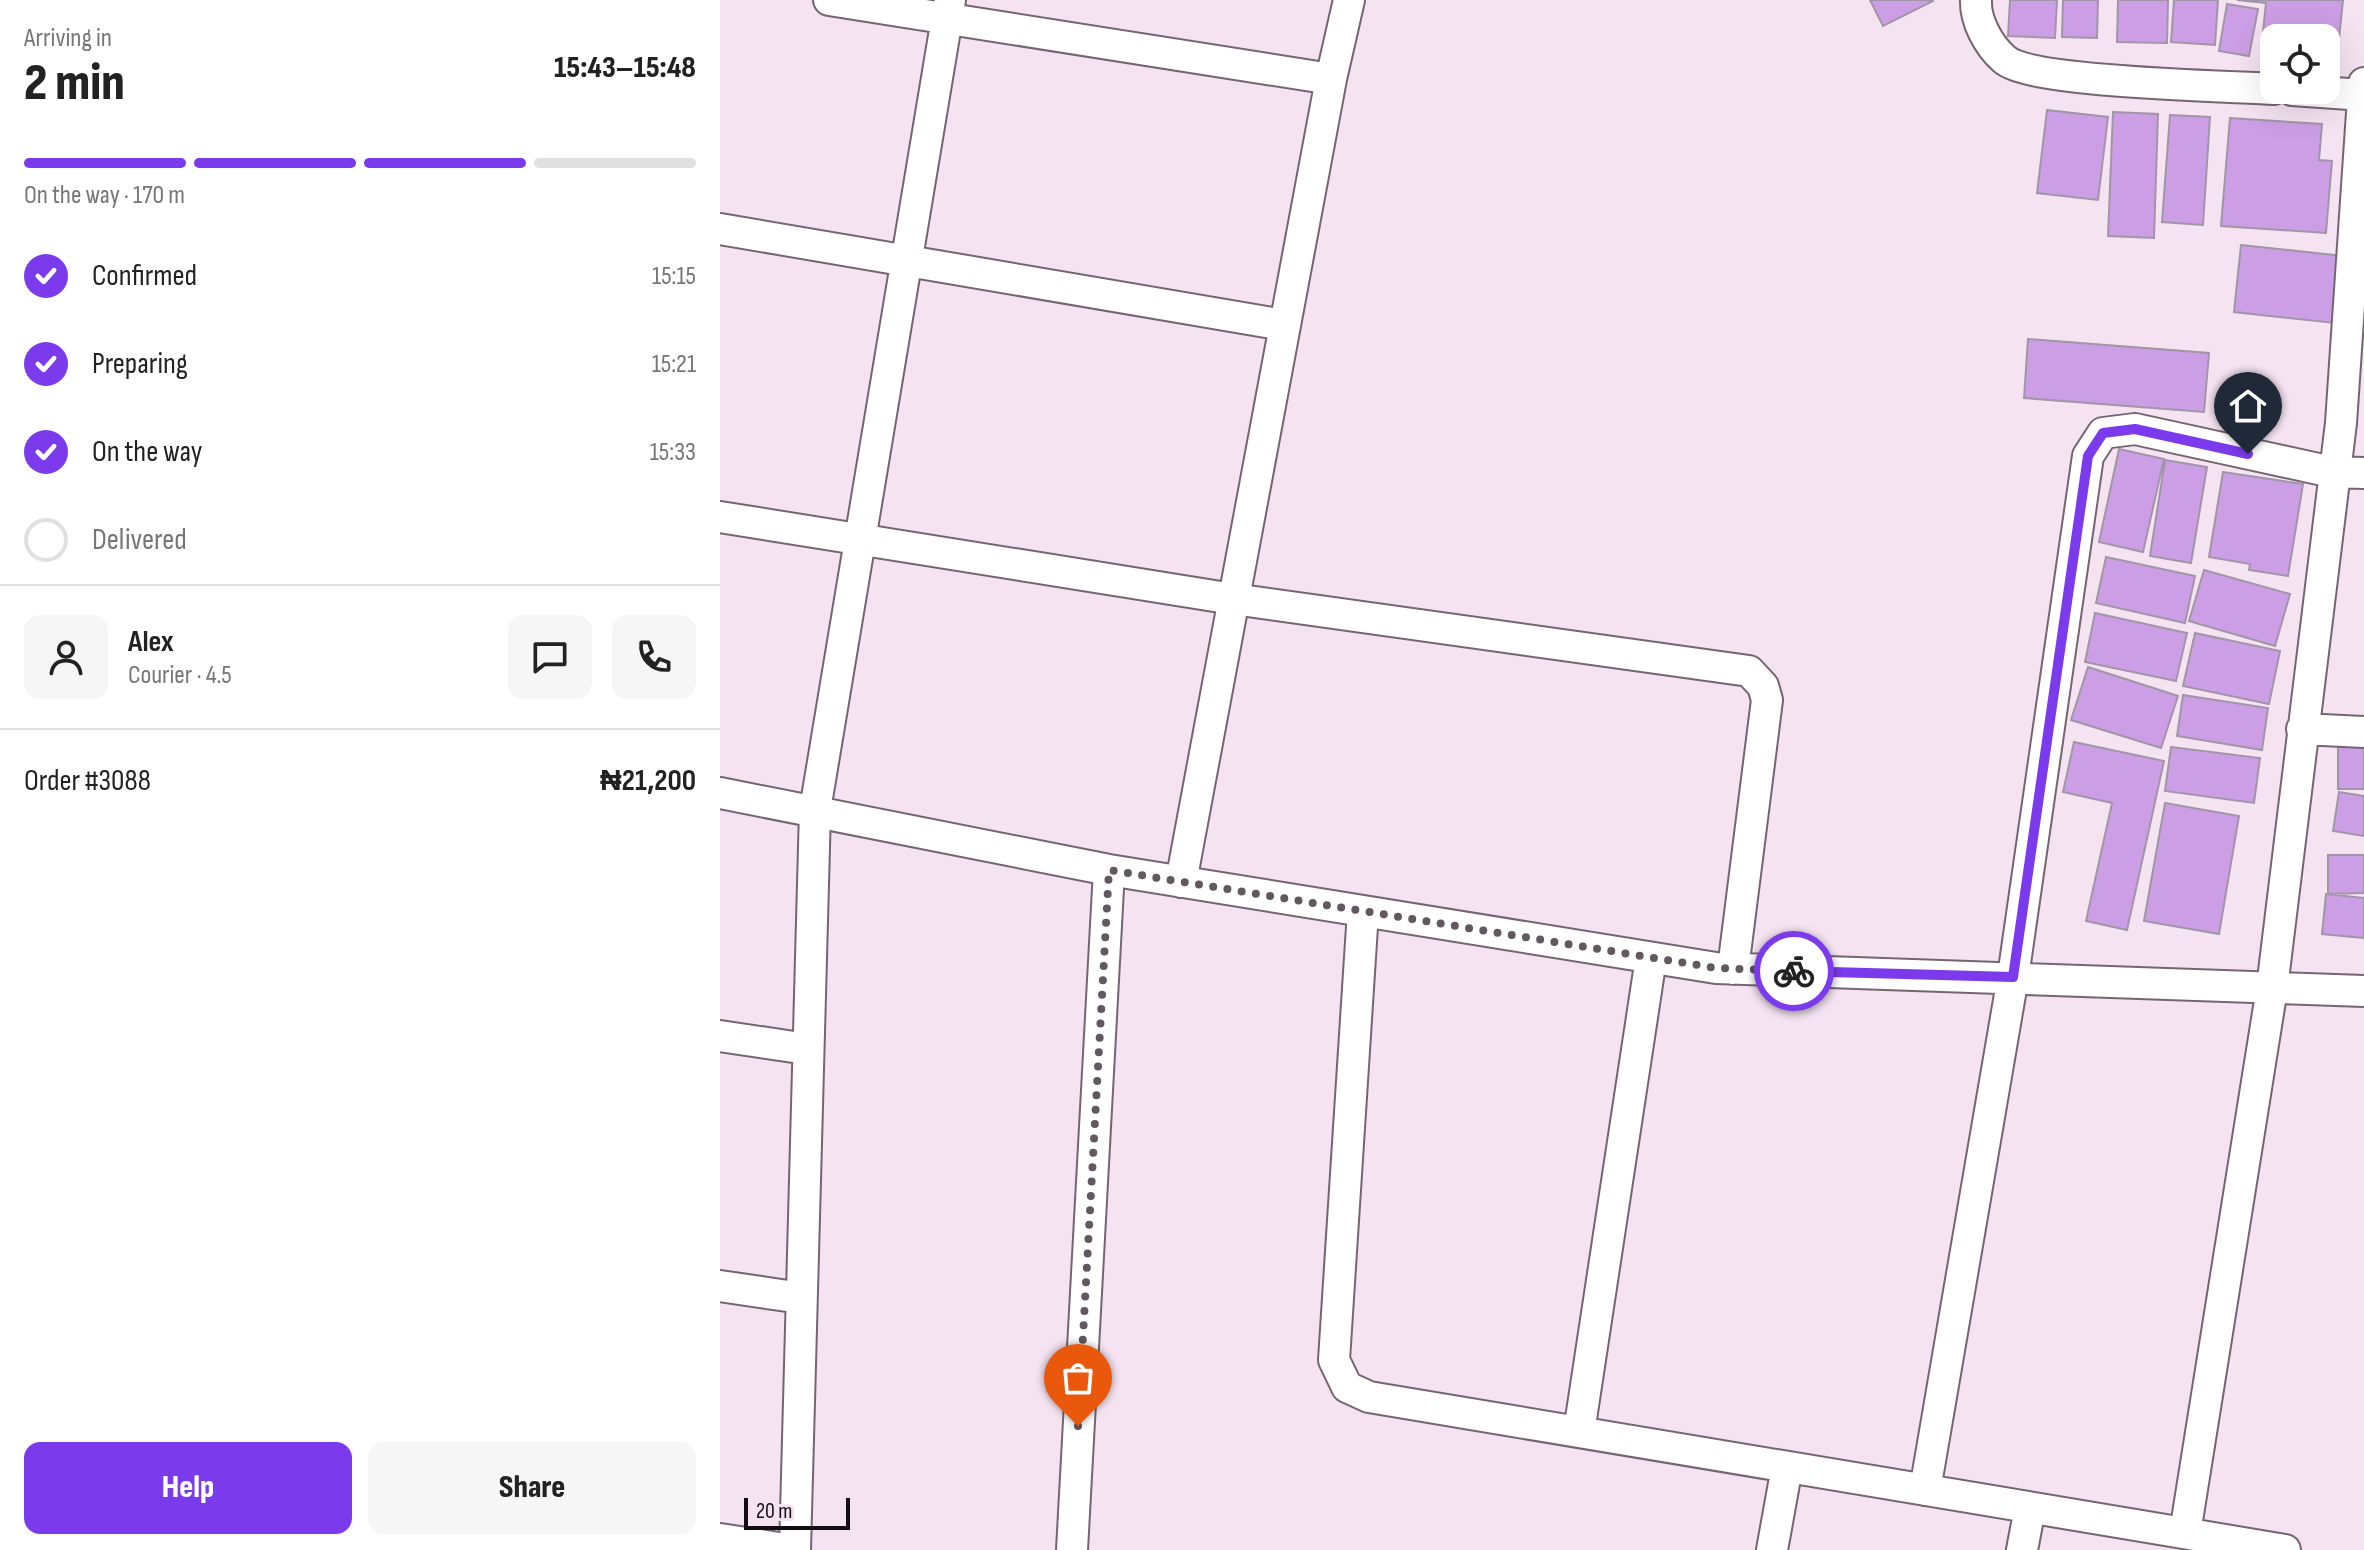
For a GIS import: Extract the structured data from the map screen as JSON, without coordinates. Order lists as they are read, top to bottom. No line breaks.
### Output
{"scale_bar":"20 m","page":{"heading":["2 min","Arriving in","15:43–15:48"],"panel":["Alex","Courier · 4.5","Order #3088","₦21,200"],"bar":"On the way · 170 m","list":[["Confirmed","15:15"],["Preparing","15:21"],["On the way","15:33"],"Delivered"],"buttons":["Help","Share"],"scale":"20 m"}}
